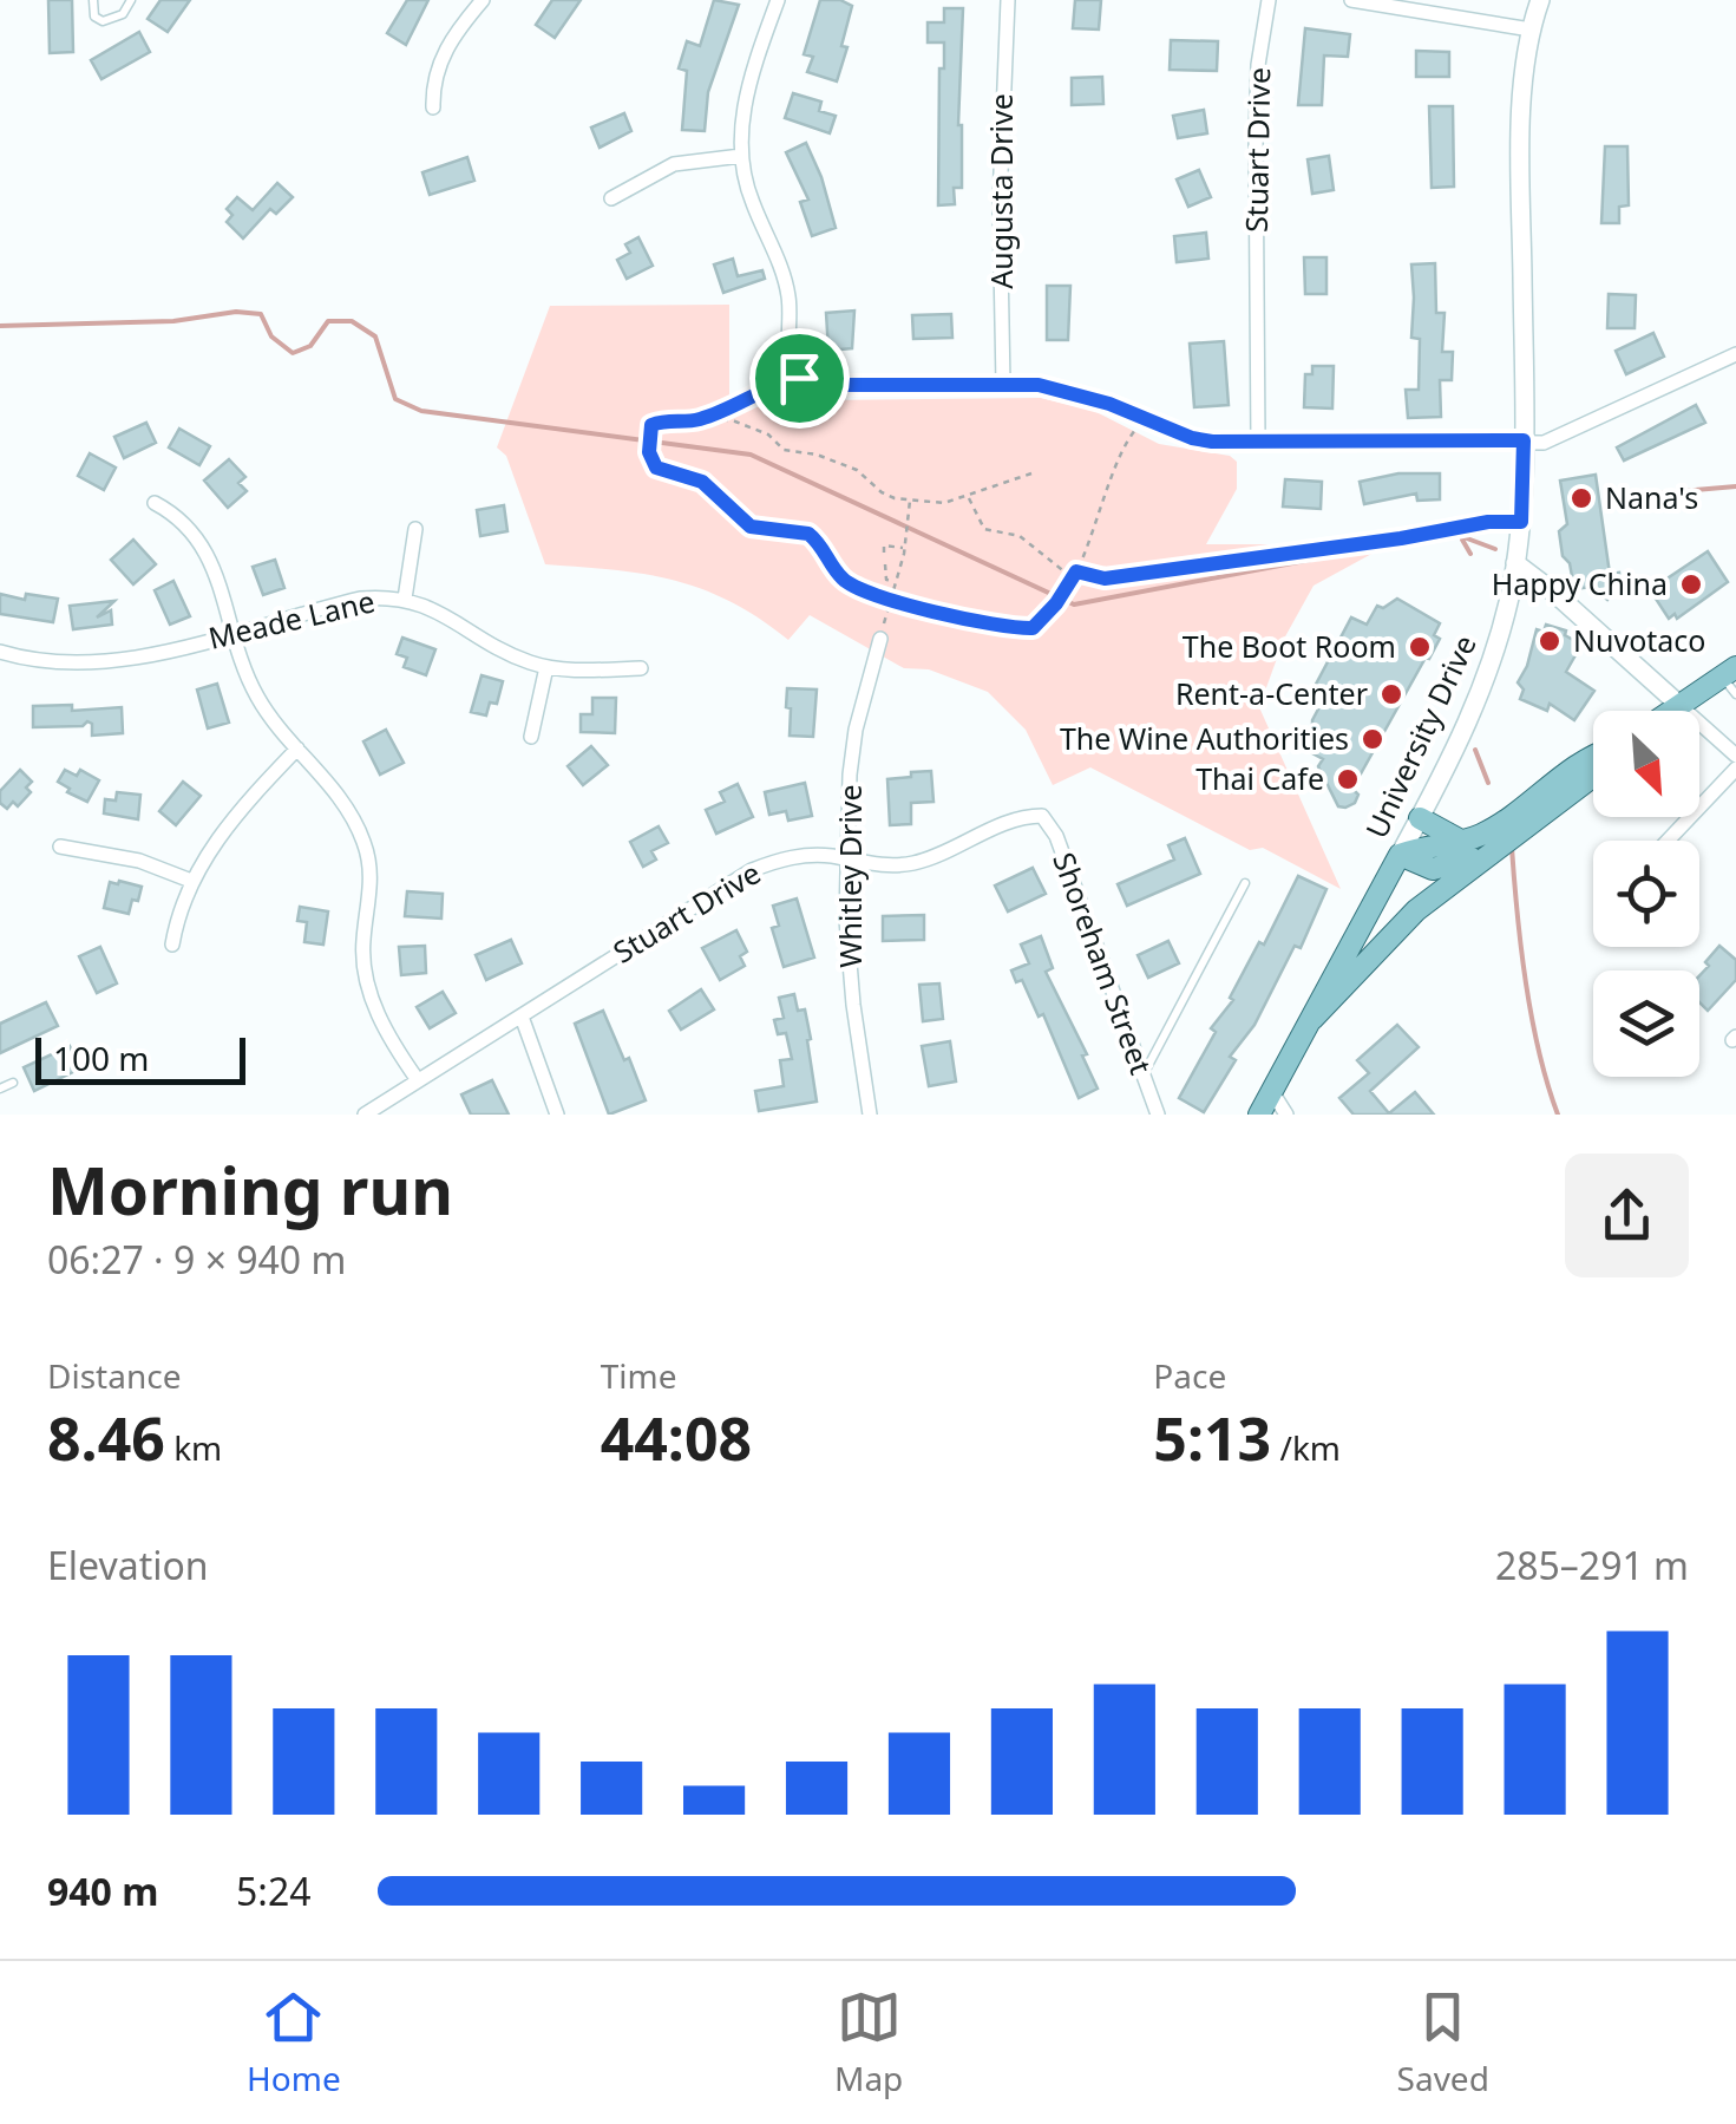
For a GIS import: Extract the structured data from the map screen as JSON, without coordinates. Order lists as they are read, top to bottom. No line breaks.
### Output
{"streets":{"main road":["University Drive"],"street":["Stuart Drive","Augusta Drive","Meade Lane","Whitley Drive","Shoreham Street"]},"crossings":[["Stuart Drive","Whitley Drive"],["Stuart Drive","Shoreham Street"]],"places":["Nana's","Happy China","Nuvotaco","The Boot Room","Rent-a-Center","The Wine Authorities","Thai Cafe"],"scale_bar":"100 m","north":"bottom right","page":{"scale":"100 m","heading":["Morning run","06:27 · 9 × 940 m"],"stats":[["Distance","8.46 km"],["Time","44:08"],["Pace","5:13 /km"]],"chart":["Elevation","285–291 m"],"list":[{"name":"940 m","note":"5:24"}],"tabs":["Home","Map","Saved"]}}
